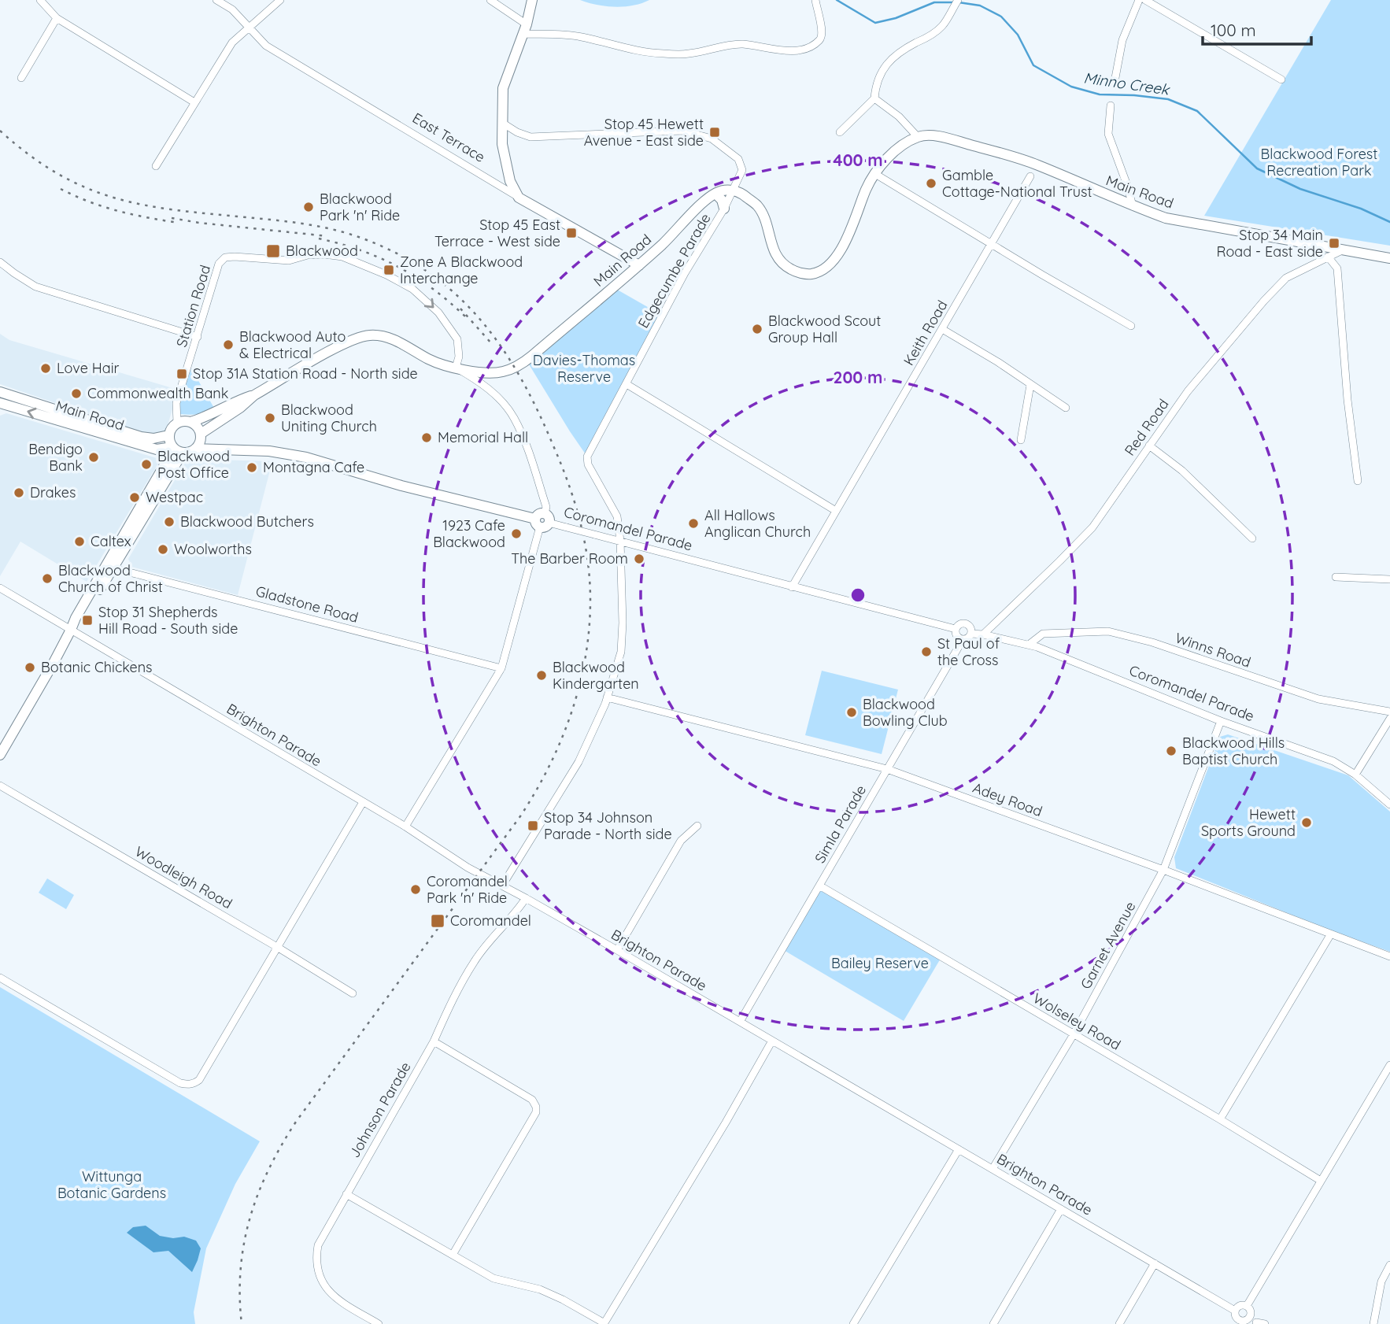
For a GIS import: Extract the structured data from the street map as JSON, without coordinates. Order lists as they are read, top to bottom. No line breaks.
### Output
{"streets":{"main road":["East Terrace","Main Road","Coromandel Parade"],"street":["Edgecumbe Parade","Station Road","Keith Road","Red Road","Gladstone Road","Winns Road","Brighton Parade","Adey Road","Simla Parade","Woodleigh Road","Garnet Avenue","Wolseley Road","Johnson Parade"]},"crossings":[["East Terrace","Main Road"],["Main Road","Station Road"],["Main Road","Red Road"],["Main Road","Coromandel Parade"],["Edgecumbe Parade","Coromandel Parade"],["Station Road","Coromandel Parade"],["Keith Road","Coromandel Parade"],["Red Road","Coromandel Parade"],["Coromandel Parade","Winns Road"],["Coromandel Parade","Simla Parade"],["Coromandel Parade","Garnet Avenue"],["Brighton Parade","Simla Parade"],["Brighton Parade","Garnet Avenue"],["Brighton Parade","Johnson Parade"],["Adey Road","Simla Parade"],["Adey Road","Garnet Avenue"],["Simla Parade","Wolseley Road"],["Garnet Avenue","Wolseley Road"]],"water":["Minno Creek"],"parks":["Blackwood Forest Recreation Park","Davies-Thomas Reserve","Bailey Reserve","Wittunga Botanic Gardens"],"places":{"transit":["Stop 45 Hewett Avenue - East side","Stop 45 East Terrace - West side","Stop 34 Main Road - East side","Blackwood","Zone A Blackwood Interchange","Stop 31A Station Road - North side","Stop 31 Shepherds Hill Road - South side","Stop 34 Johnson Parade - North side","Coromandel"],"other":["Gamble Cottage-National Trust","Blackwood Park 'n' Ride","Blackwood Scout Group Hall","Blackwood Auto & Electrical","Love Hair","Commonwealth Bank","Blackwood Uniting Church","Memorial Hall","Bendigo Bank","Blackwood Post Office","Montagna Cafe","Drakes","Westpac","Blackwood Butchers","All Hallows Anglican Church","1923 Cafe Blackwood","Caltex","Woolworths","The Barber Room","Blackwood Church of Christ","St Paul of the Cross","Botanic Chickens","Blackwood Kindergarten","Blackwood Bowling Club","Blackwood Hills Baptist Church","Hewett Sports Ground","Coromandel Park 'n' Ride"]},"scale_bar":"100 m","rings":["400 m","200 m"]}
